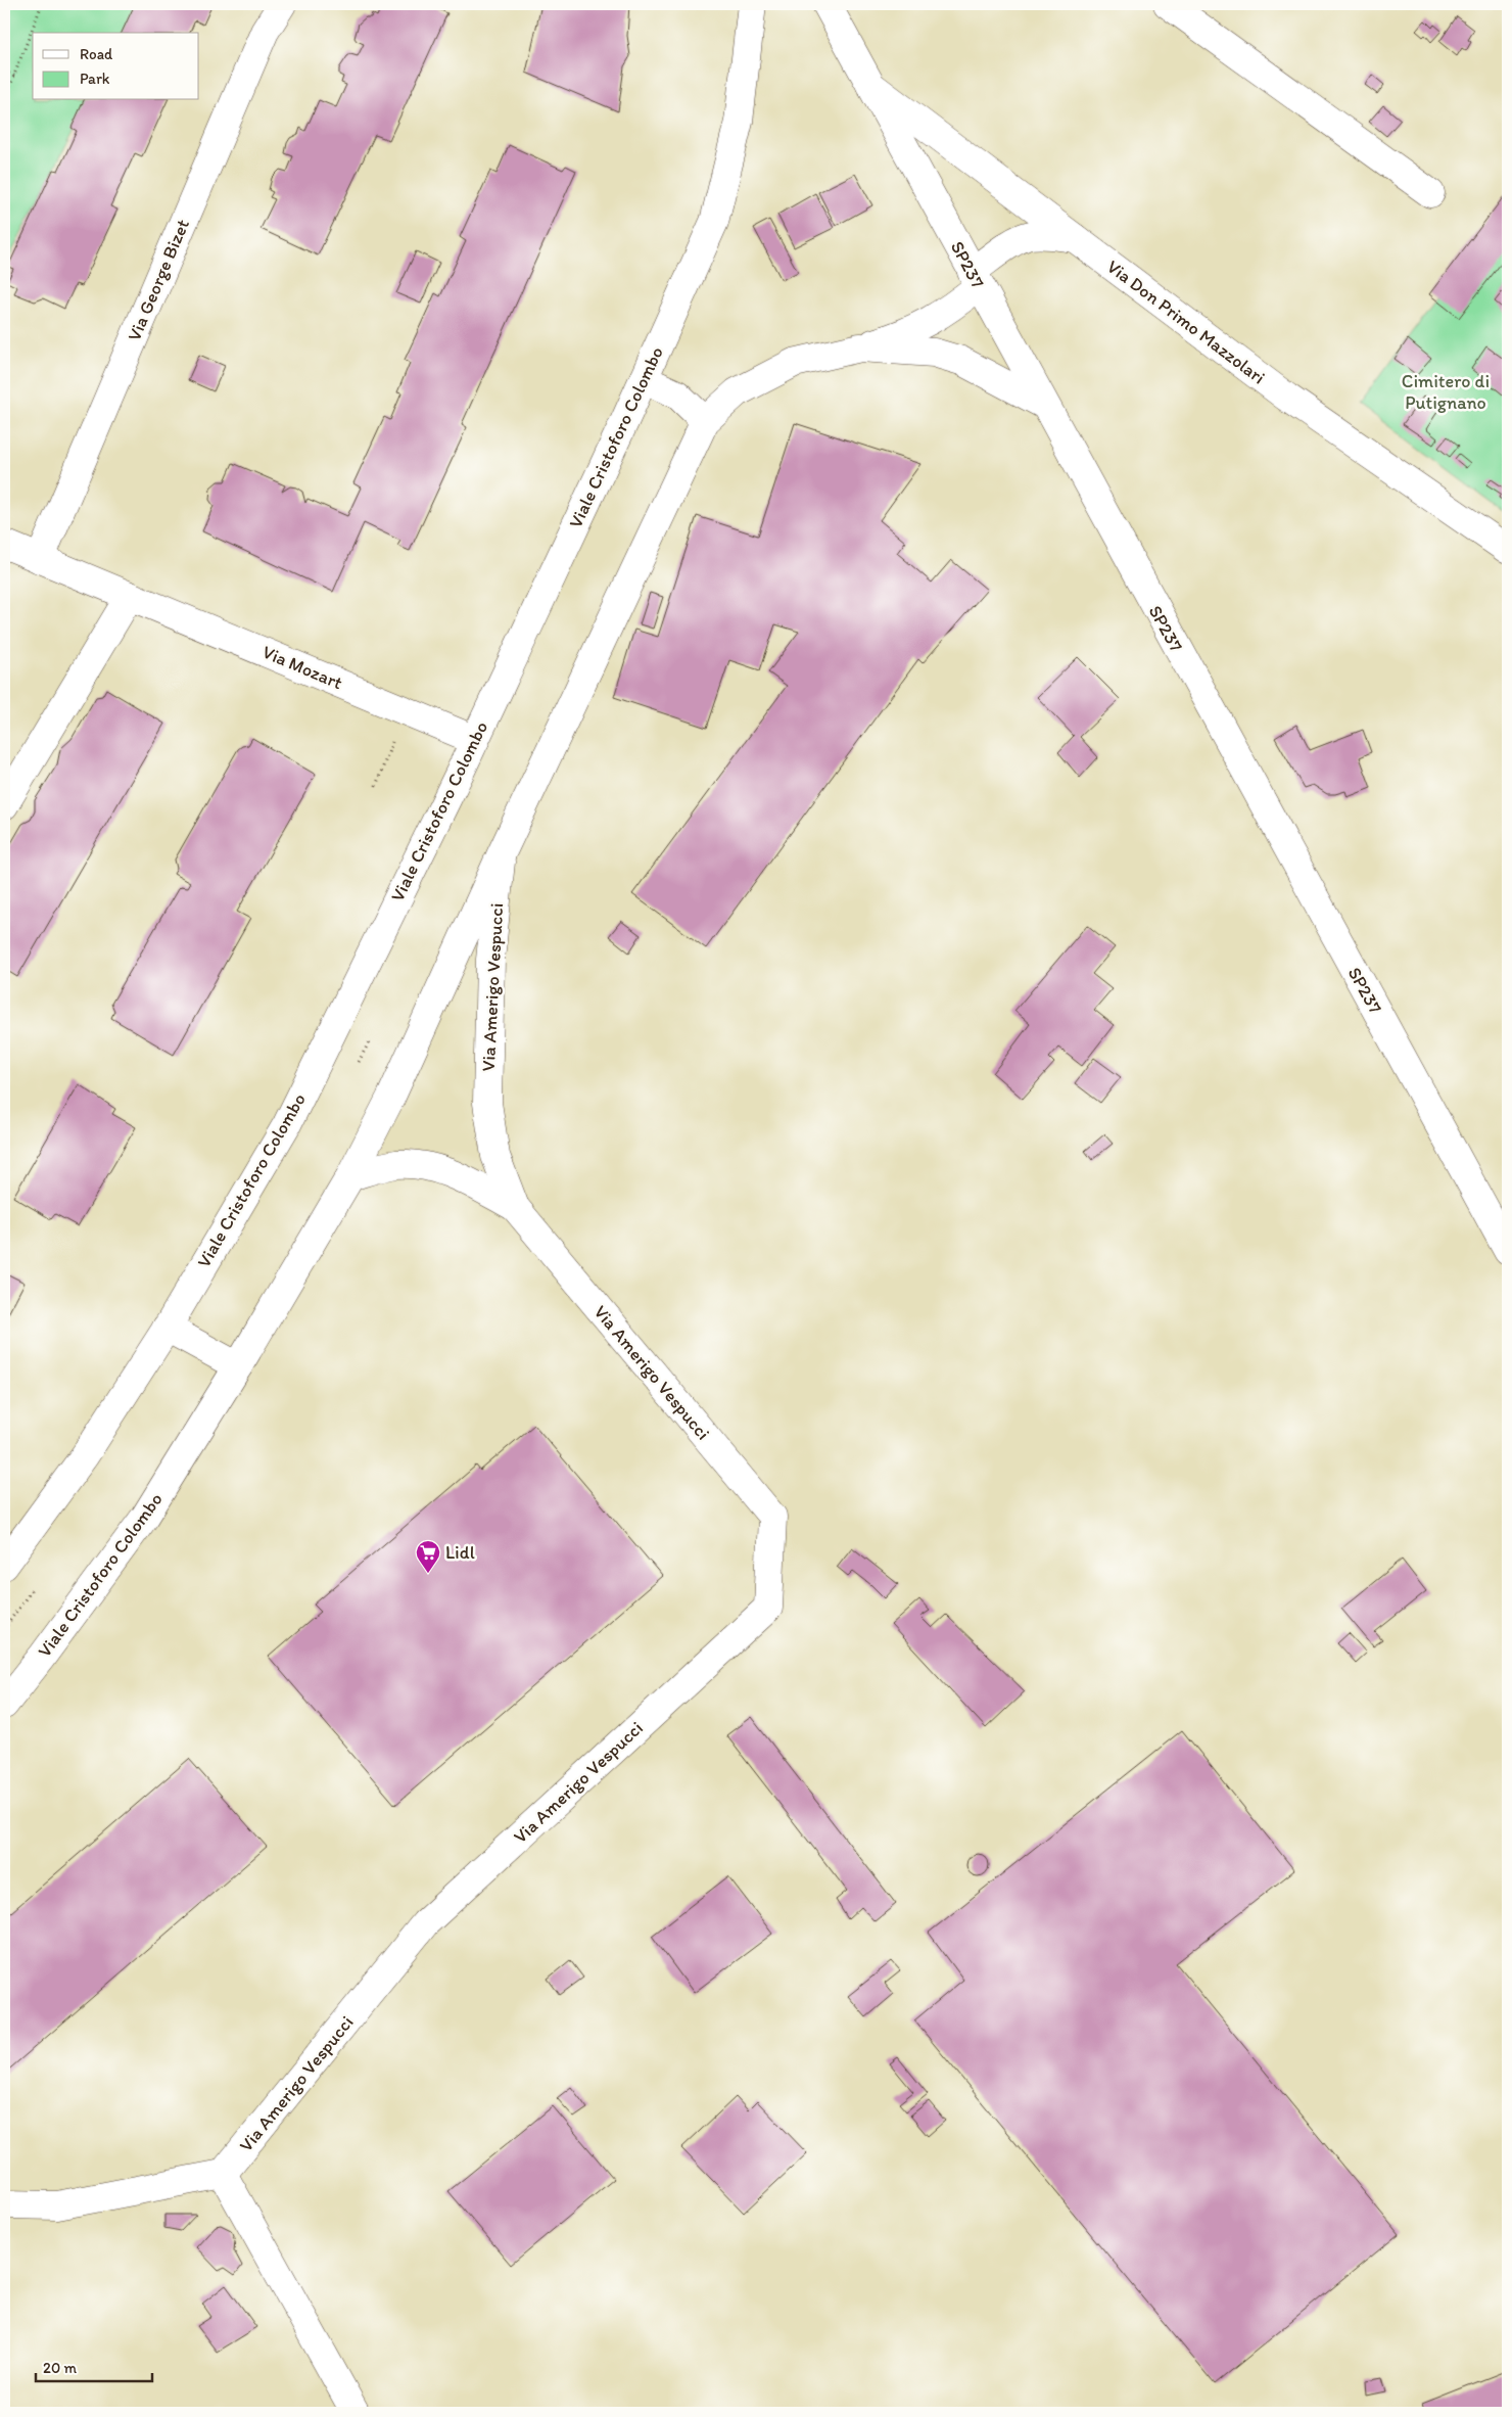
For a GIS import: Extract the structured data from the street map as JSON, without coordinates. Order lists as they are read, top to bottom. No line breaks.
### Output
{"streets":{"main road":["SP237","Via George Bizet","Via Don Primo Mazzolari","Viale Cristoforo Colombo","Via Mozart","Via Amerigo Vespucci"]},"crossings":[["SP237","Via Don Primo Mazzolari"],["SP237","Viale Cristoforo Colombo"],["Via George Bizet","Via Mozart"],["Via Don Primo Mazzolari","Viale Cristoforo Colombo"],["Viale Cristoforo Colombo","Via Mozart"],["Viale Cristoforo Colombo","Via Amerigo Vespucci"]],"parks":["Cimitero di Putignano"],"places":{"supermarket":["Lidl"]},"legend":["Road","Park"],"scale_bar":"20 m"}
